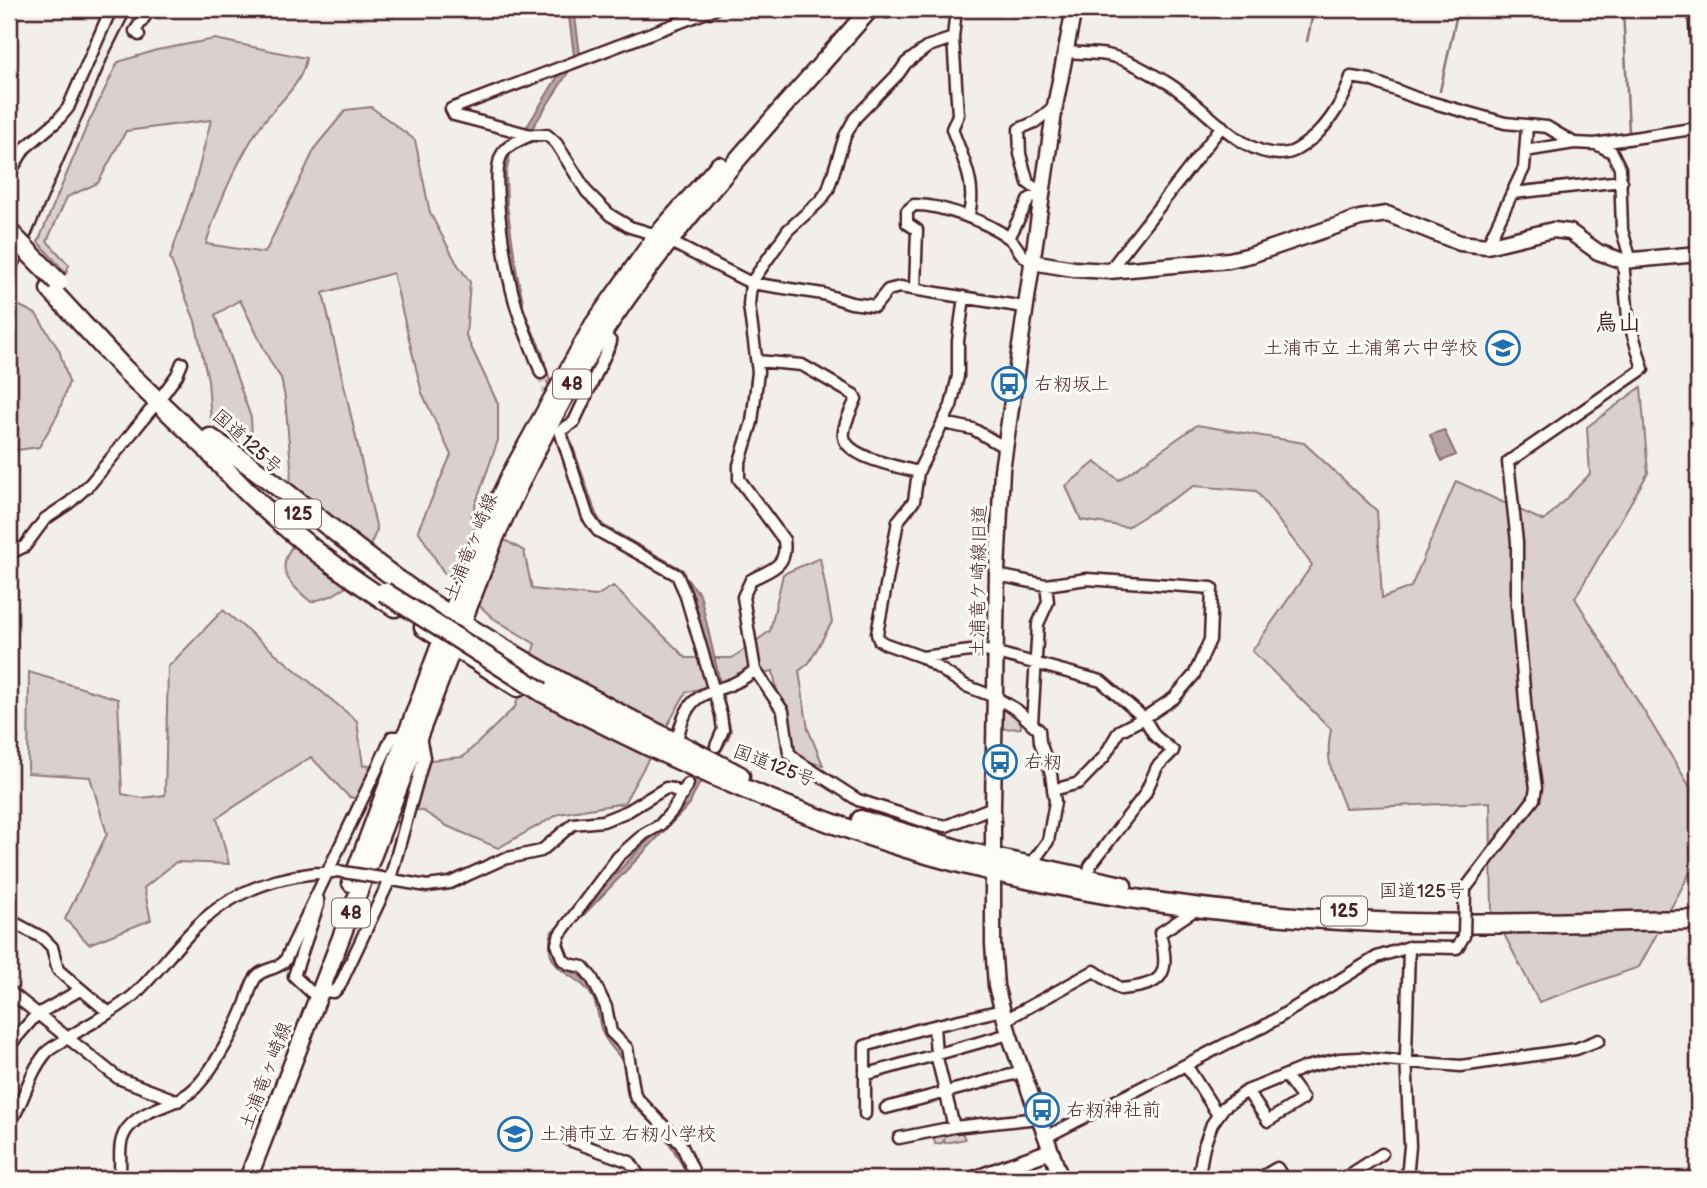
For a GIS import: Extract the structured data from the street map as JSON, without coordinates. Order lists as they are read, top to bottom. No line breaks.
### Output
{"streets":{"highway":["国道125号","125"],"main road":["48","土浦竜ヶ崎線"],"street":["土浦竜ケ崎線旧道"]},"crossings":[["国道125号","土浦竜ケ崎線旧道"]],"districts":["烏山"],"places":{"school or university":["土浦市立 土浦第六中学校","土浦市立 右籾小学校"],"bus stop":["右籾坂上","右籾","右籾神社前"]}}
